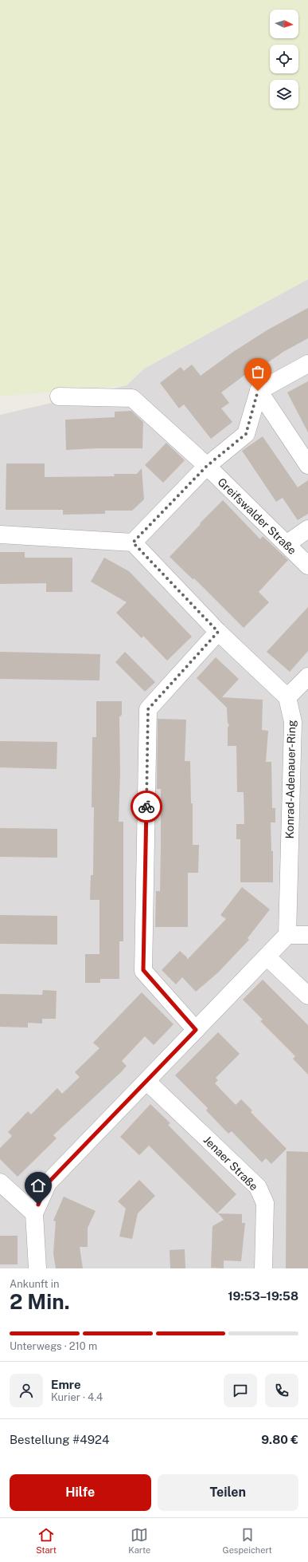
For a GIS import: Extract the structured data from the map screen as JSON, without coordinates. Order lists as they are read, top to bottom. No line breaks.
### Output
{"streets":{"street":["Greifswalder Straße","Konrad-Adenauer-Ring","Jenaer Straße"]},"north":"right","page":{"heading":["2 Min.","Ankunft in","19:53–19:58"],"panel":["Emre","Kurier · 4.4","Bestellung #4924","9.80 €"],"bar":"Unterwegs · 210 m","buttons":["Hilfe","Teilen"],"tabs":["Start","Karte","Gespeichert"]}}
